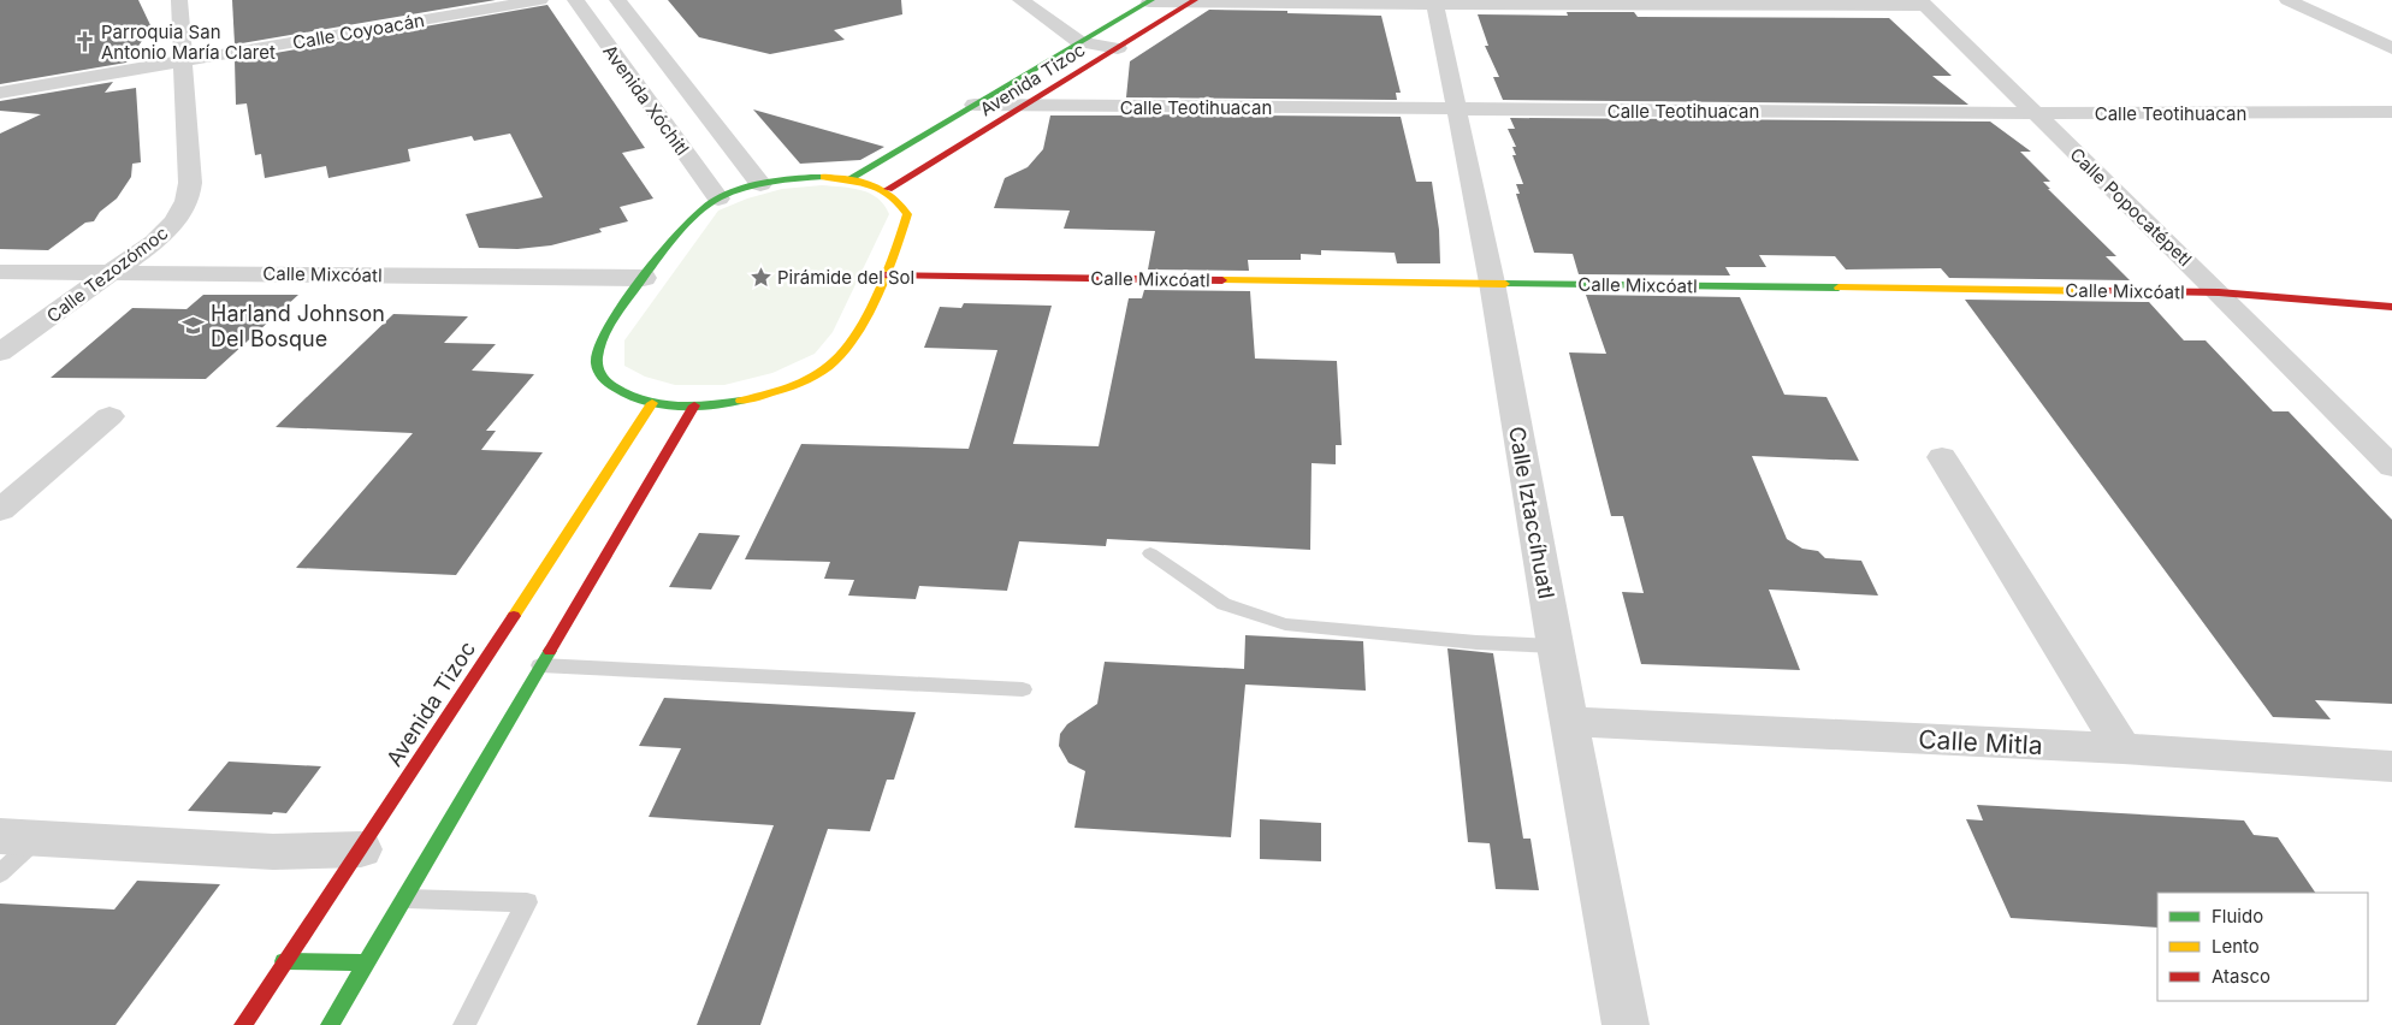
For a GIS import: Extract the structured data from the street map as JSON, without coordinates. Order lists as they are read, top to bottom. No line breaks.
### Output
{"streets":{"main road":["Avenida Tizoc","Calle Mixcóatl"],"street":["Calle Coyoacán","Avenida Xóchitl","Calle Teotihuacan","Calle Popocatépetl","Calle Tezozómoc","Calle Iztaccíhuatl","Calle Mitla"]},"crossings":[["Calle Coyoacán","Calle Tezozómoc"],["Avenida Tizoc","Calle Teotihuacan"],["Calle Teotihuacan","Calle Popocatépetl"],["Calle Teotihuacan","Calle Iztaccíhuatl"],["Calle Popocatépetl","Calle Mixcóatl"],["Calle Tezozómoc","Calle Mixcóatl"],["Calle Mixcóatl","Calle Iztaccíhuatl"],["Calle Iztaccíhuatl","Calle Mitla"]],"places":{"church":["Parroquia San Antonio María Claret"],"place":["Pirámide del Sol"],"school or university":["Harland Johnson Del Bosque"]},"legend":["Fluido","Lento","Atasco"]}
